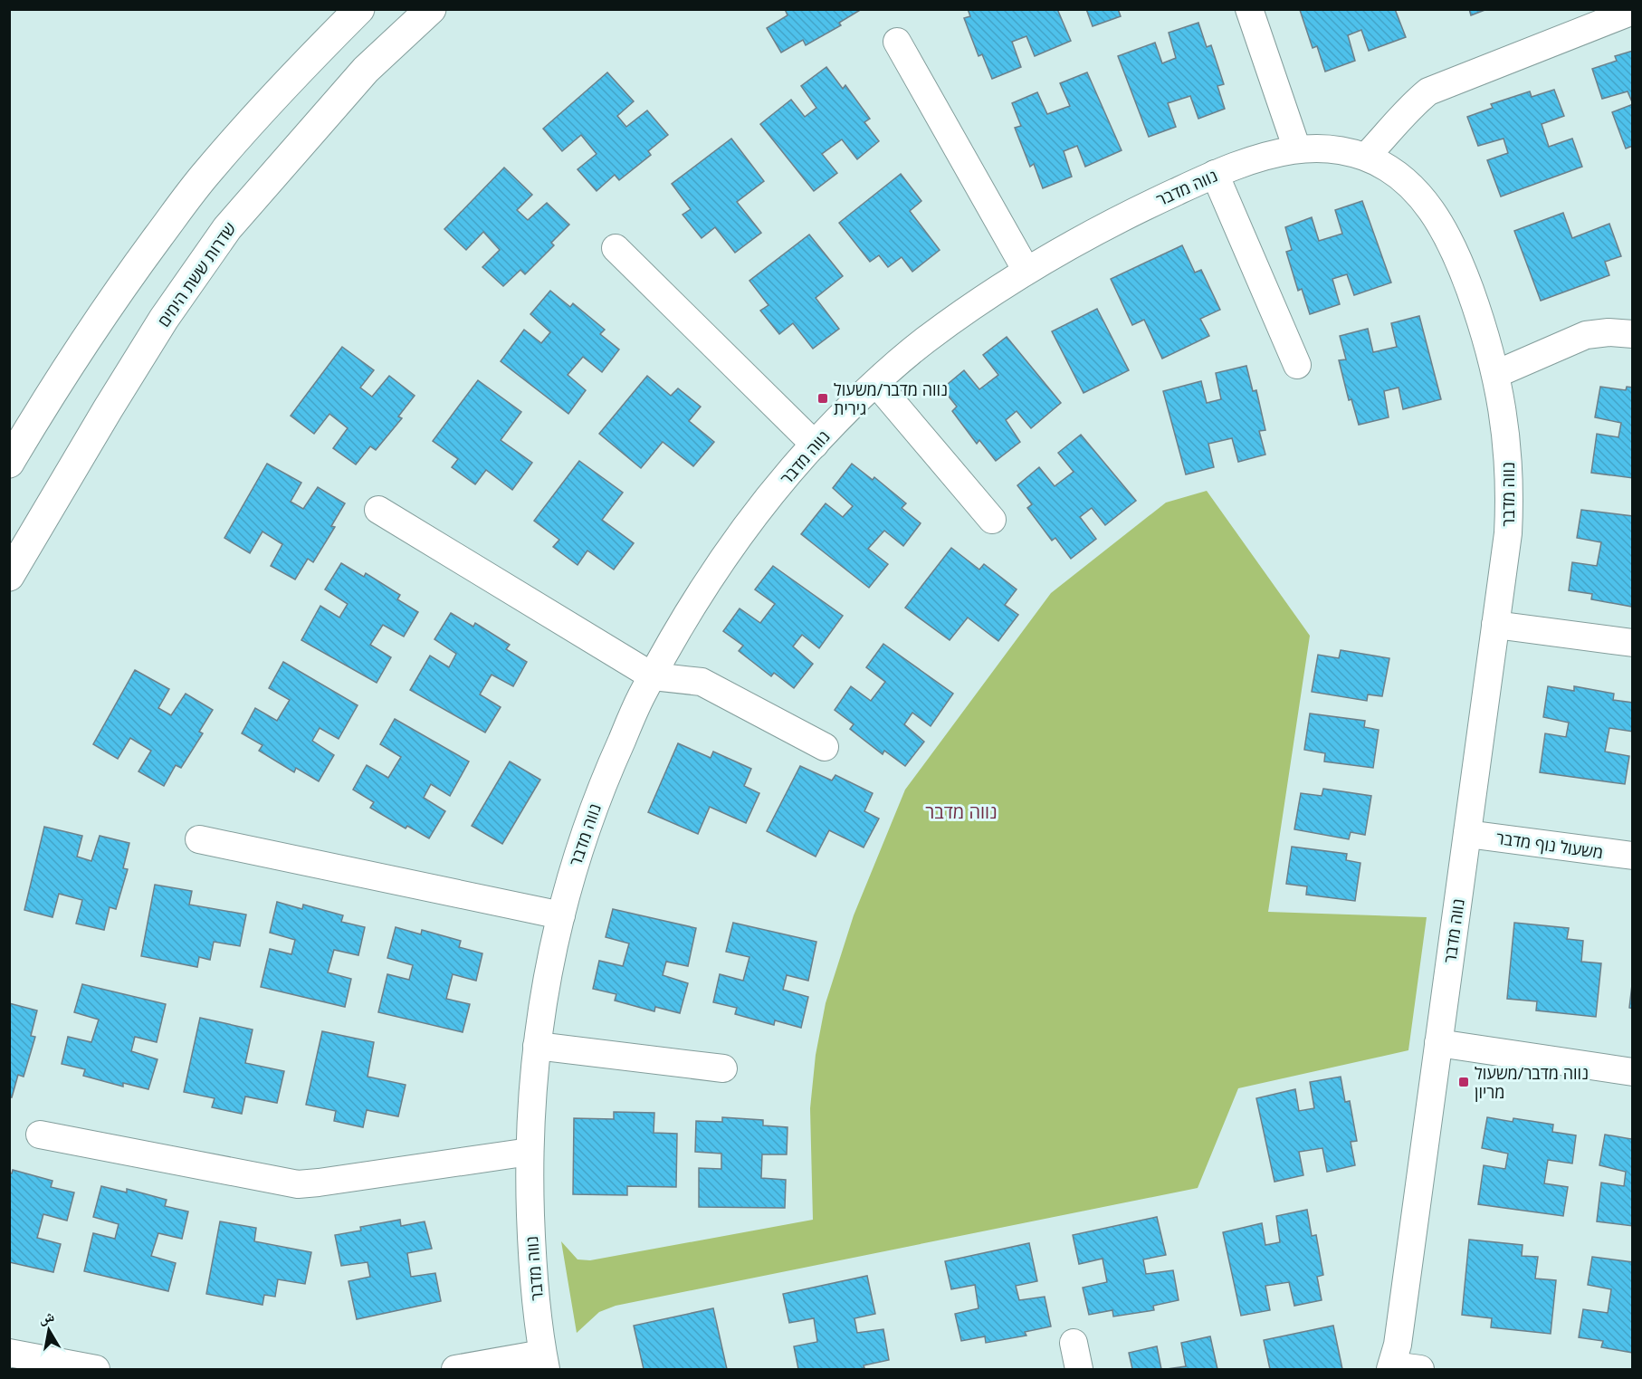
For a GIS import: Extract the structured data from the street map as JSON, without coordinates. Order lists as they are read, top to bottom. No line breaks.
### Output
{"streets":{"main road":["שדרות ששת הימים"],"street":["נווה מדבר","משעול נוף מדבר"]},"crossings":[["נווה מדבר","משעול נוף מדבר"]],"districts":["נווה מדבר"],"places":{"transit":["נווה מדבר/משעול גירית","נווה מדבר/משעול מריון"]},"north":"top"}
